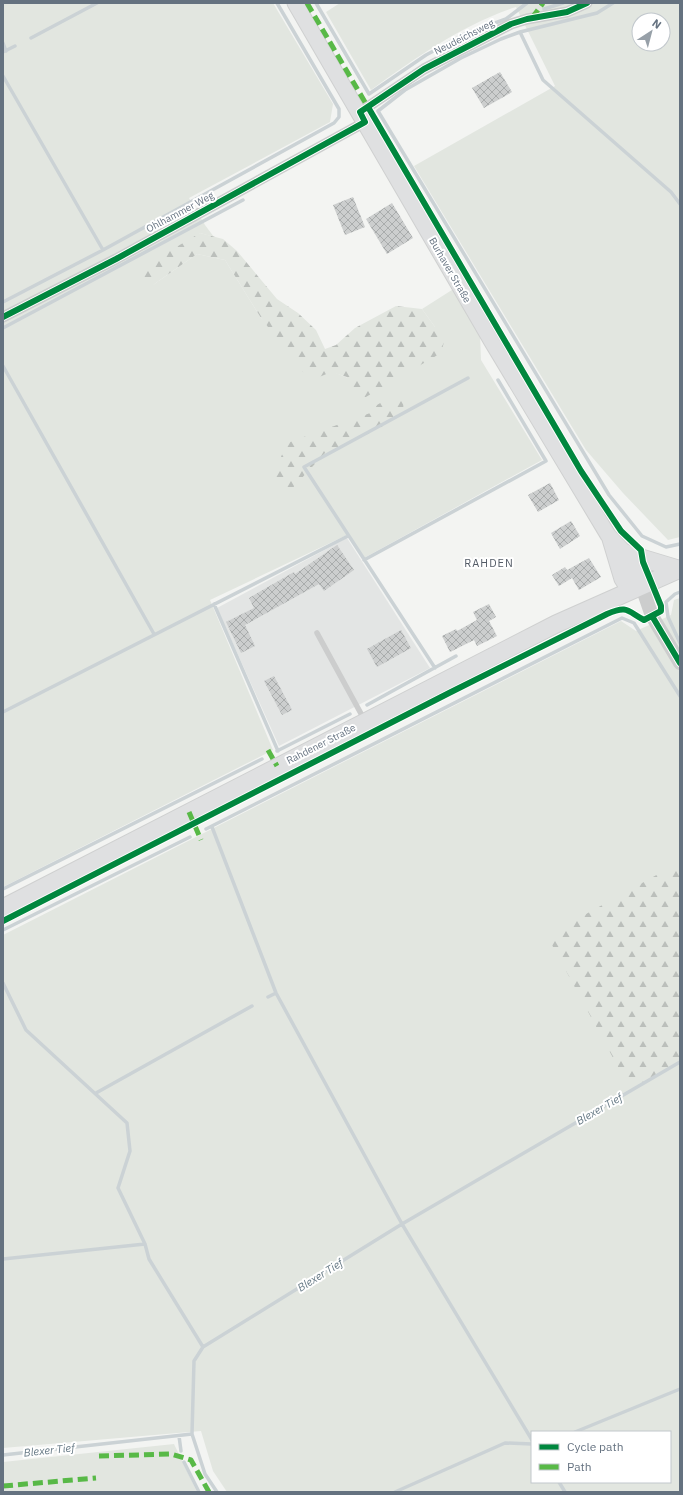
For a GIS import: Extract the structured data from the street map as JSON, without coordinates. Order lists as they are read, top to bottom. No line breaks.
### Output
{"streets":{"main road":["Burhaver Straße","Rahdener Straße"],"street":["Neudeichsweg","Ohlhammer Weg"]},"crossings":[["Neudeichsweg","Ohlhammer Weg"],["Neudeichsweg","Burhaver Straße"],["Ohlhammer Weg","Burhaver Straße"],["Burhaver Straße","Rahdener Straße"]],"districts":["RAHDEN"],"water":["Blexer Tief"],"legend":["Cycle path","Path"],"north":"top right"}
